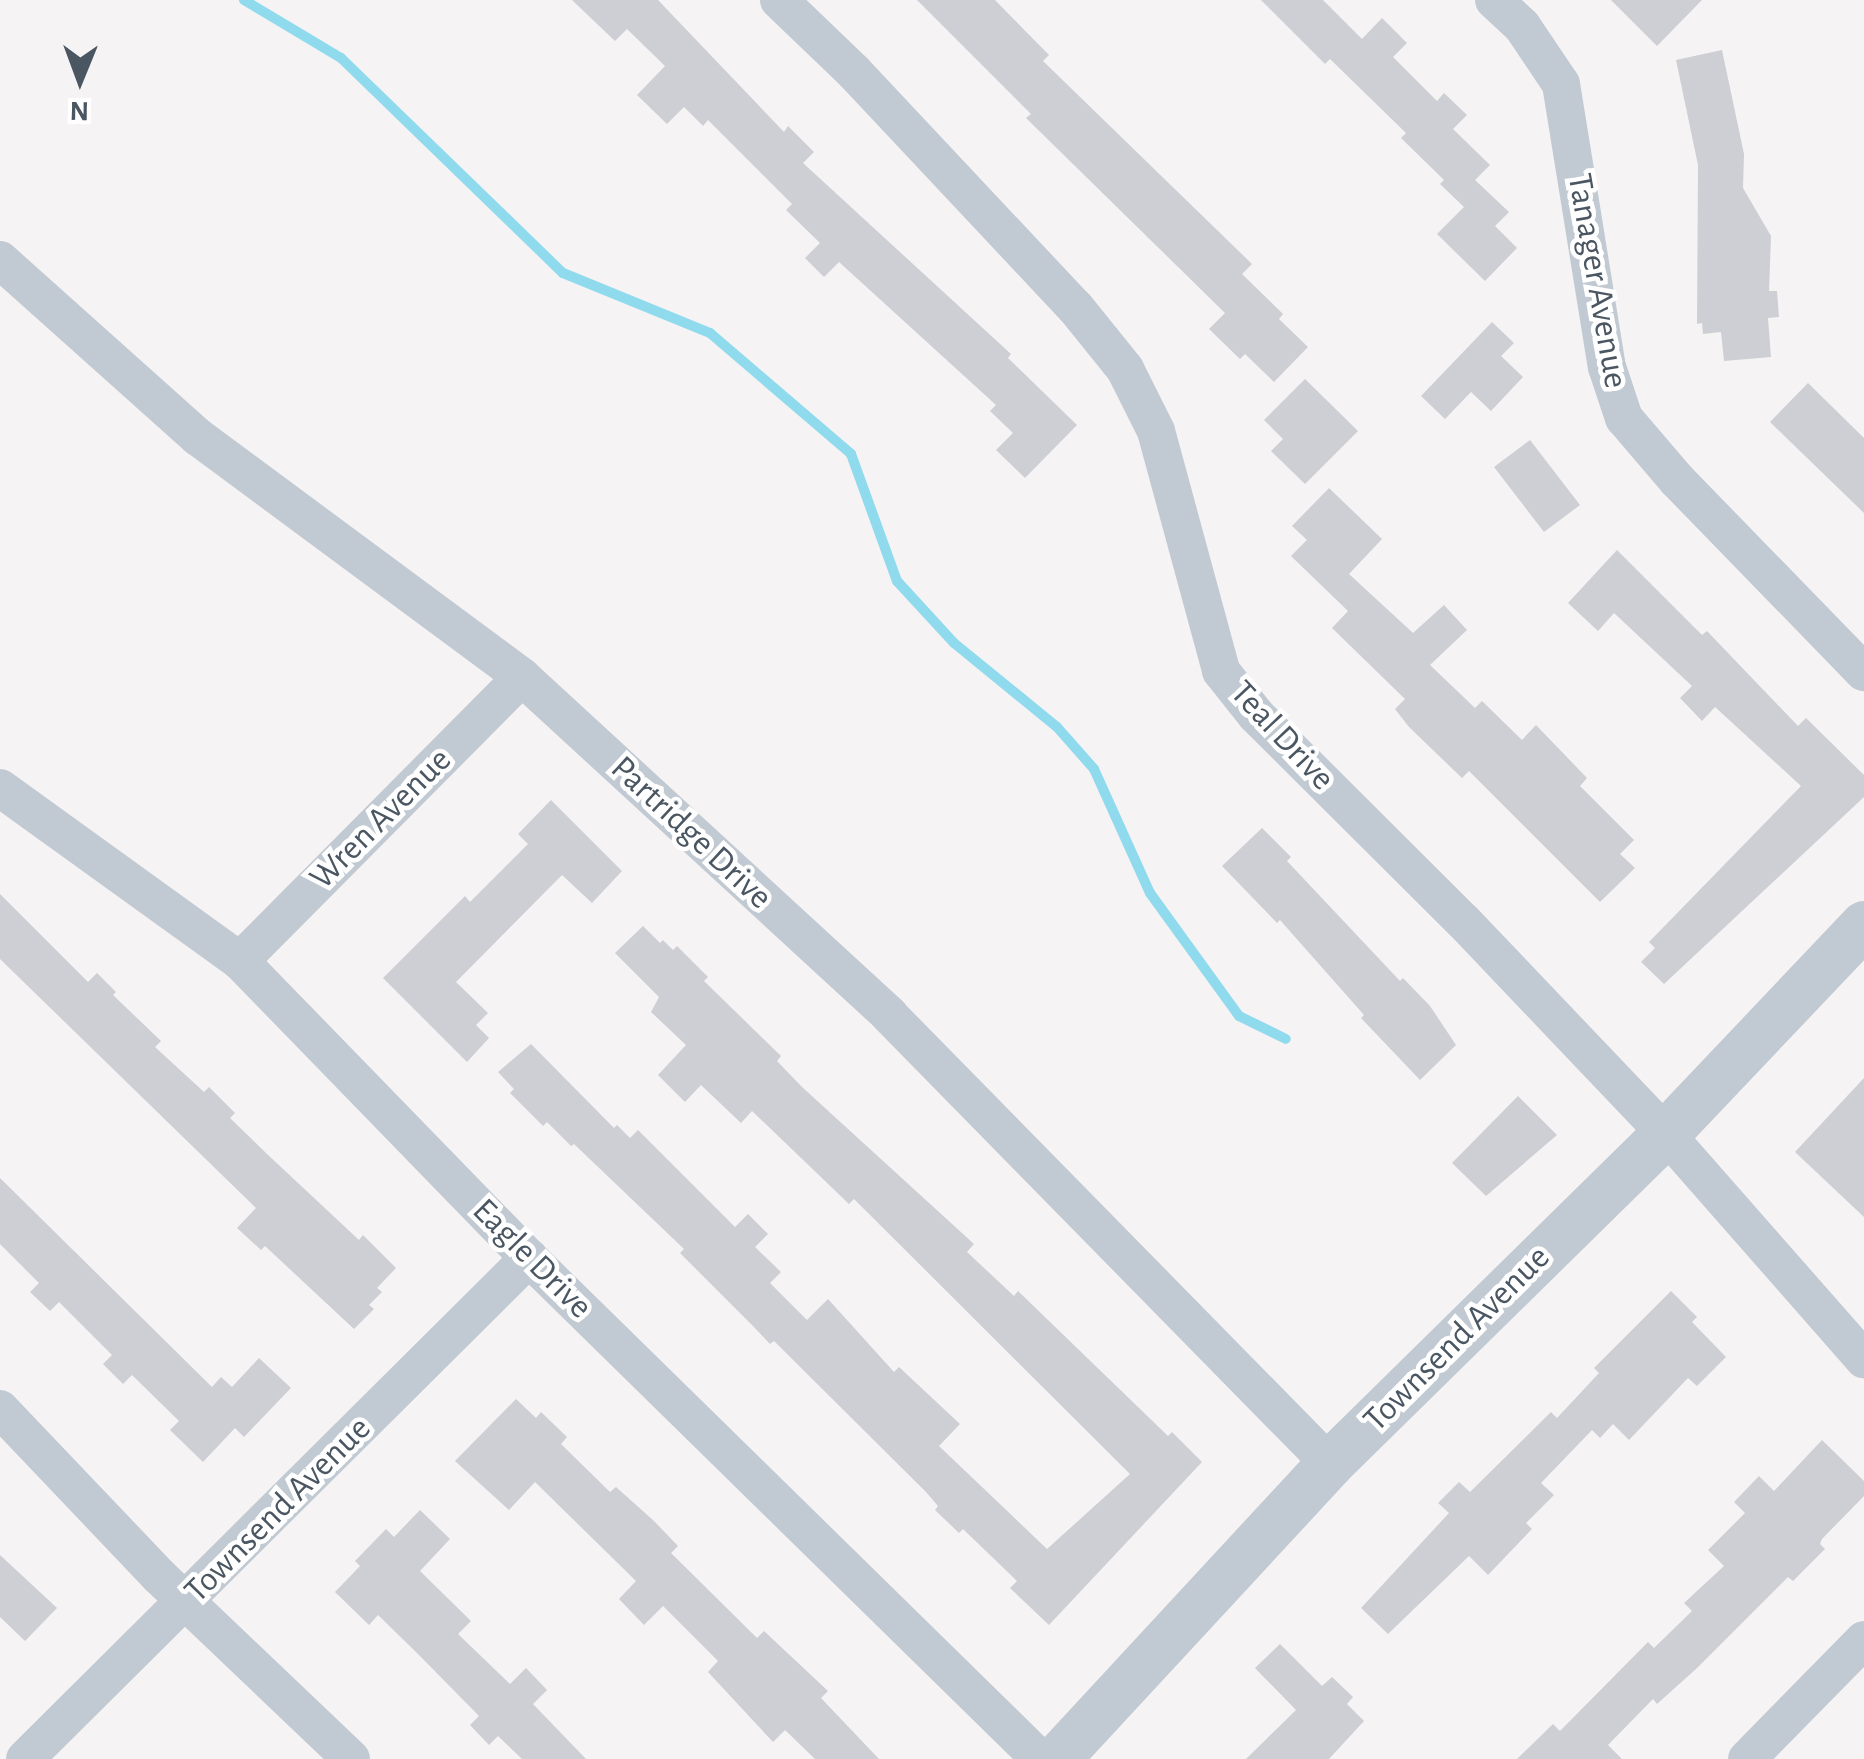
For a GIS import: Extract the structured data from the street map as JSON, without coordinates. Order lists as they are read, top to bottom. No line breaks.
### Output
{"streets":{"street":["Tanager Avenue","Teal Drive","Wren Avenue","Partridge Drive","Eagle Drive","Townsend Avenue"]},"crossings":[["Teal Drive","Townsend Avenue"],["Wren Avenue","Partridge Drive"],["Wren Avenue","Eagle Drive"],["Partridge Drive","Townsend Avenue"],["Eagle Drive","Townsend Avenue"]],"north":"bottom"}
